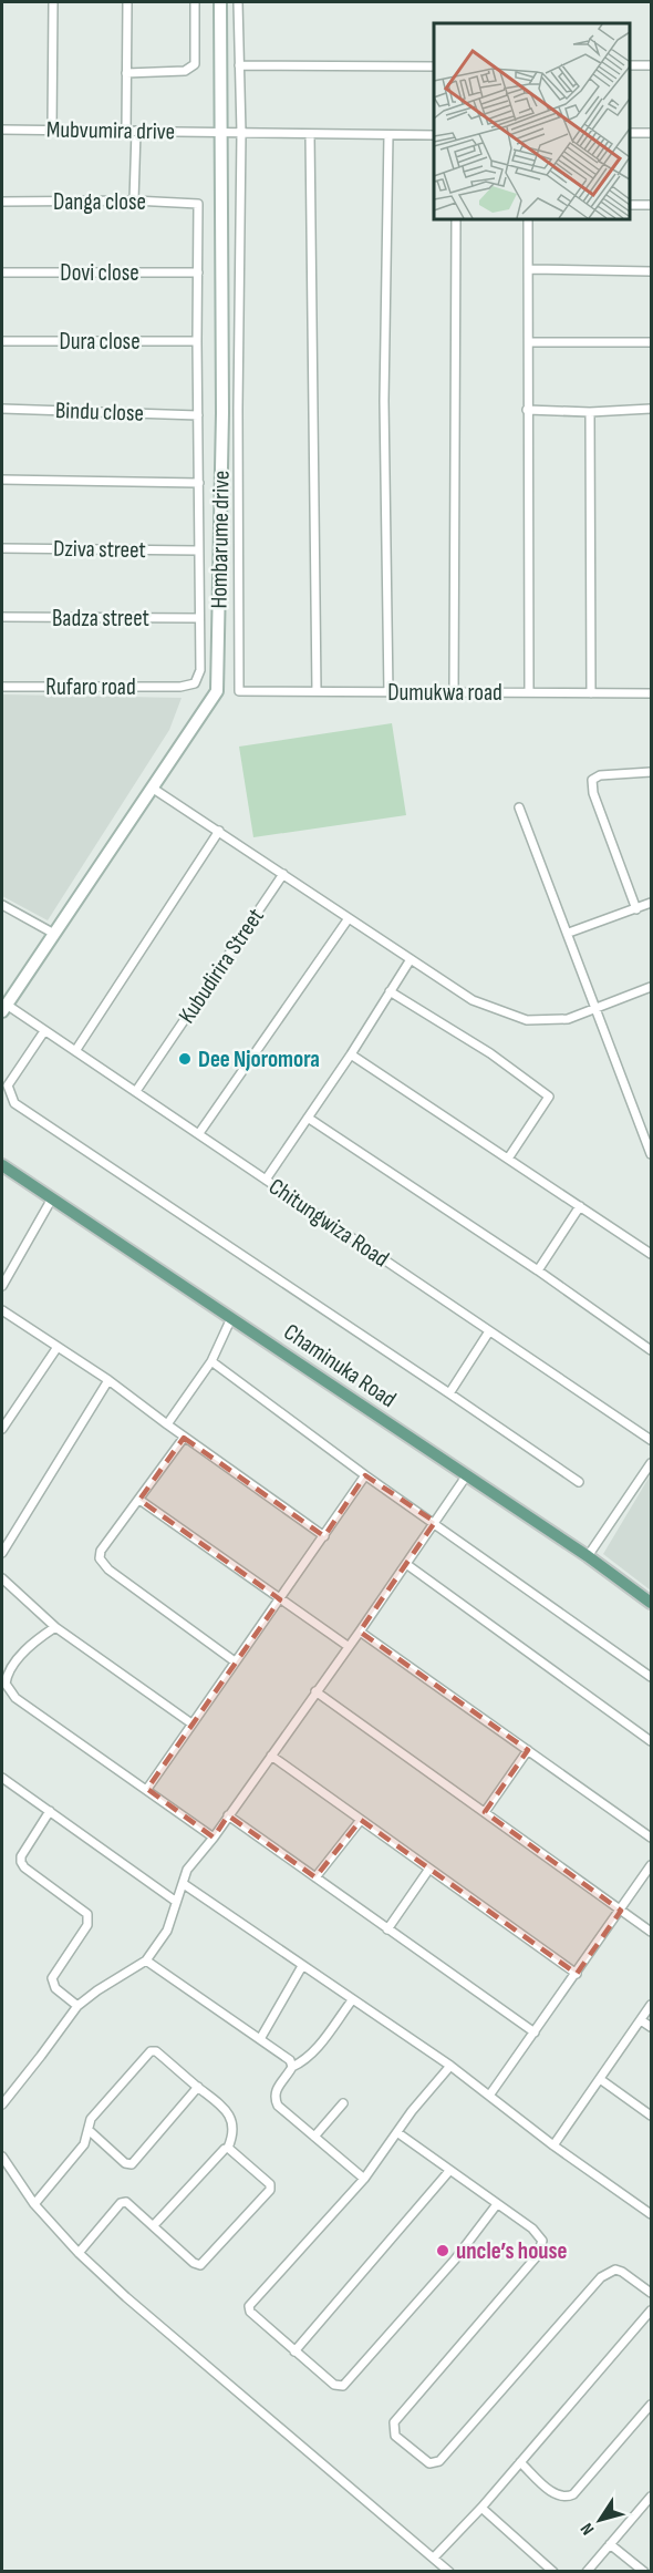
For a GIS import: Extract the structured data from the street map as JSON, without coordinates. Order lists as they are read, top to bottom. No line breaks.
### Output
{"streets":{"main road":["Chaminuka Road"],"street":["Mubvumira drive","Danga close","Dovi close","Dura close","Bindu close","Hombarume drive","Dziva street","Badza street","Rufaro road","Dumukwa road","Kubudirira Street","Chitungwiza Road"]},"crossings":[["Mubvumira drive","Hombarume drive"],["Mubvumira drive","Dumukwa road"],["Danga close","Dovi close"],["Hombarume drive","Chitungwiza Road"],["Badza street","Rufaro road"],["Kubudirira Street","Chitungwiza Road"]],"places":["Dee Njoromora","uncle’s house"],"north":"bottom left"}
